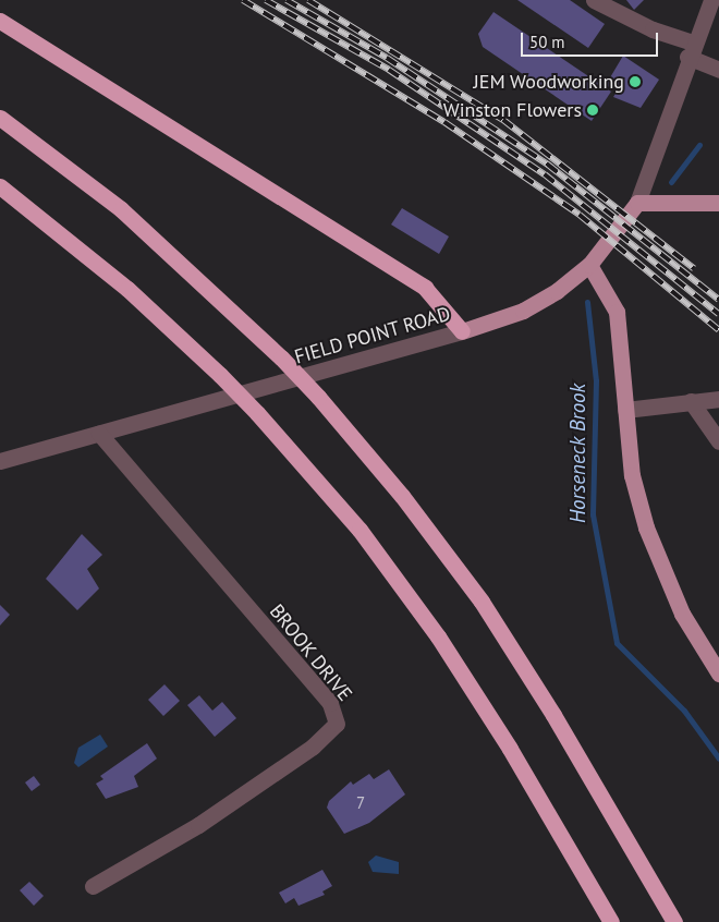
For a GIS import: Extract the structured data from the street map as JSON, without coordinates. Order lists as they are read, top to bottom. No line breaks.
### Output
{"streets":{"main road":["FIELD POINT ROAD"],"street":["BROOK DRIVE"]},"crossings":[["FIELD POINT ROAD","BROOK DRIVE"]],"water":["Horseneck Brook"],"places":["JEM Woodworking","Winston Flowers"],"house_numbers":["7"],"scale_bar":"50 m"}
